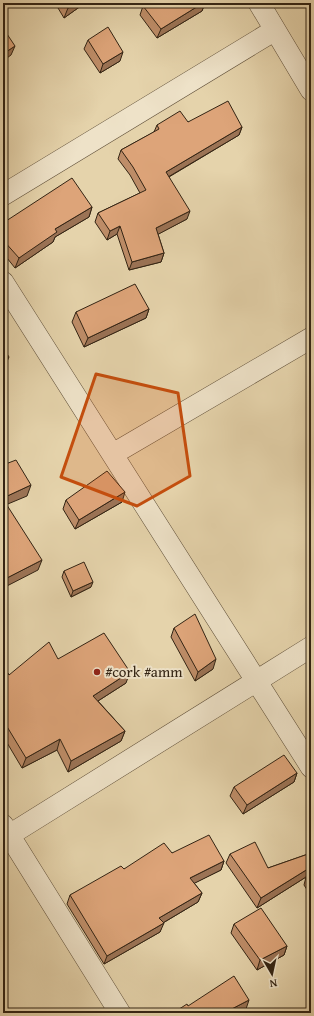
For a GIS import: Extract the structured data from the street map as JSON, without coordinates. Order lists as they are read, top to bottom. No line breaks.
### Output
{"places":["#cork #amm"],"north":"bottom"}
